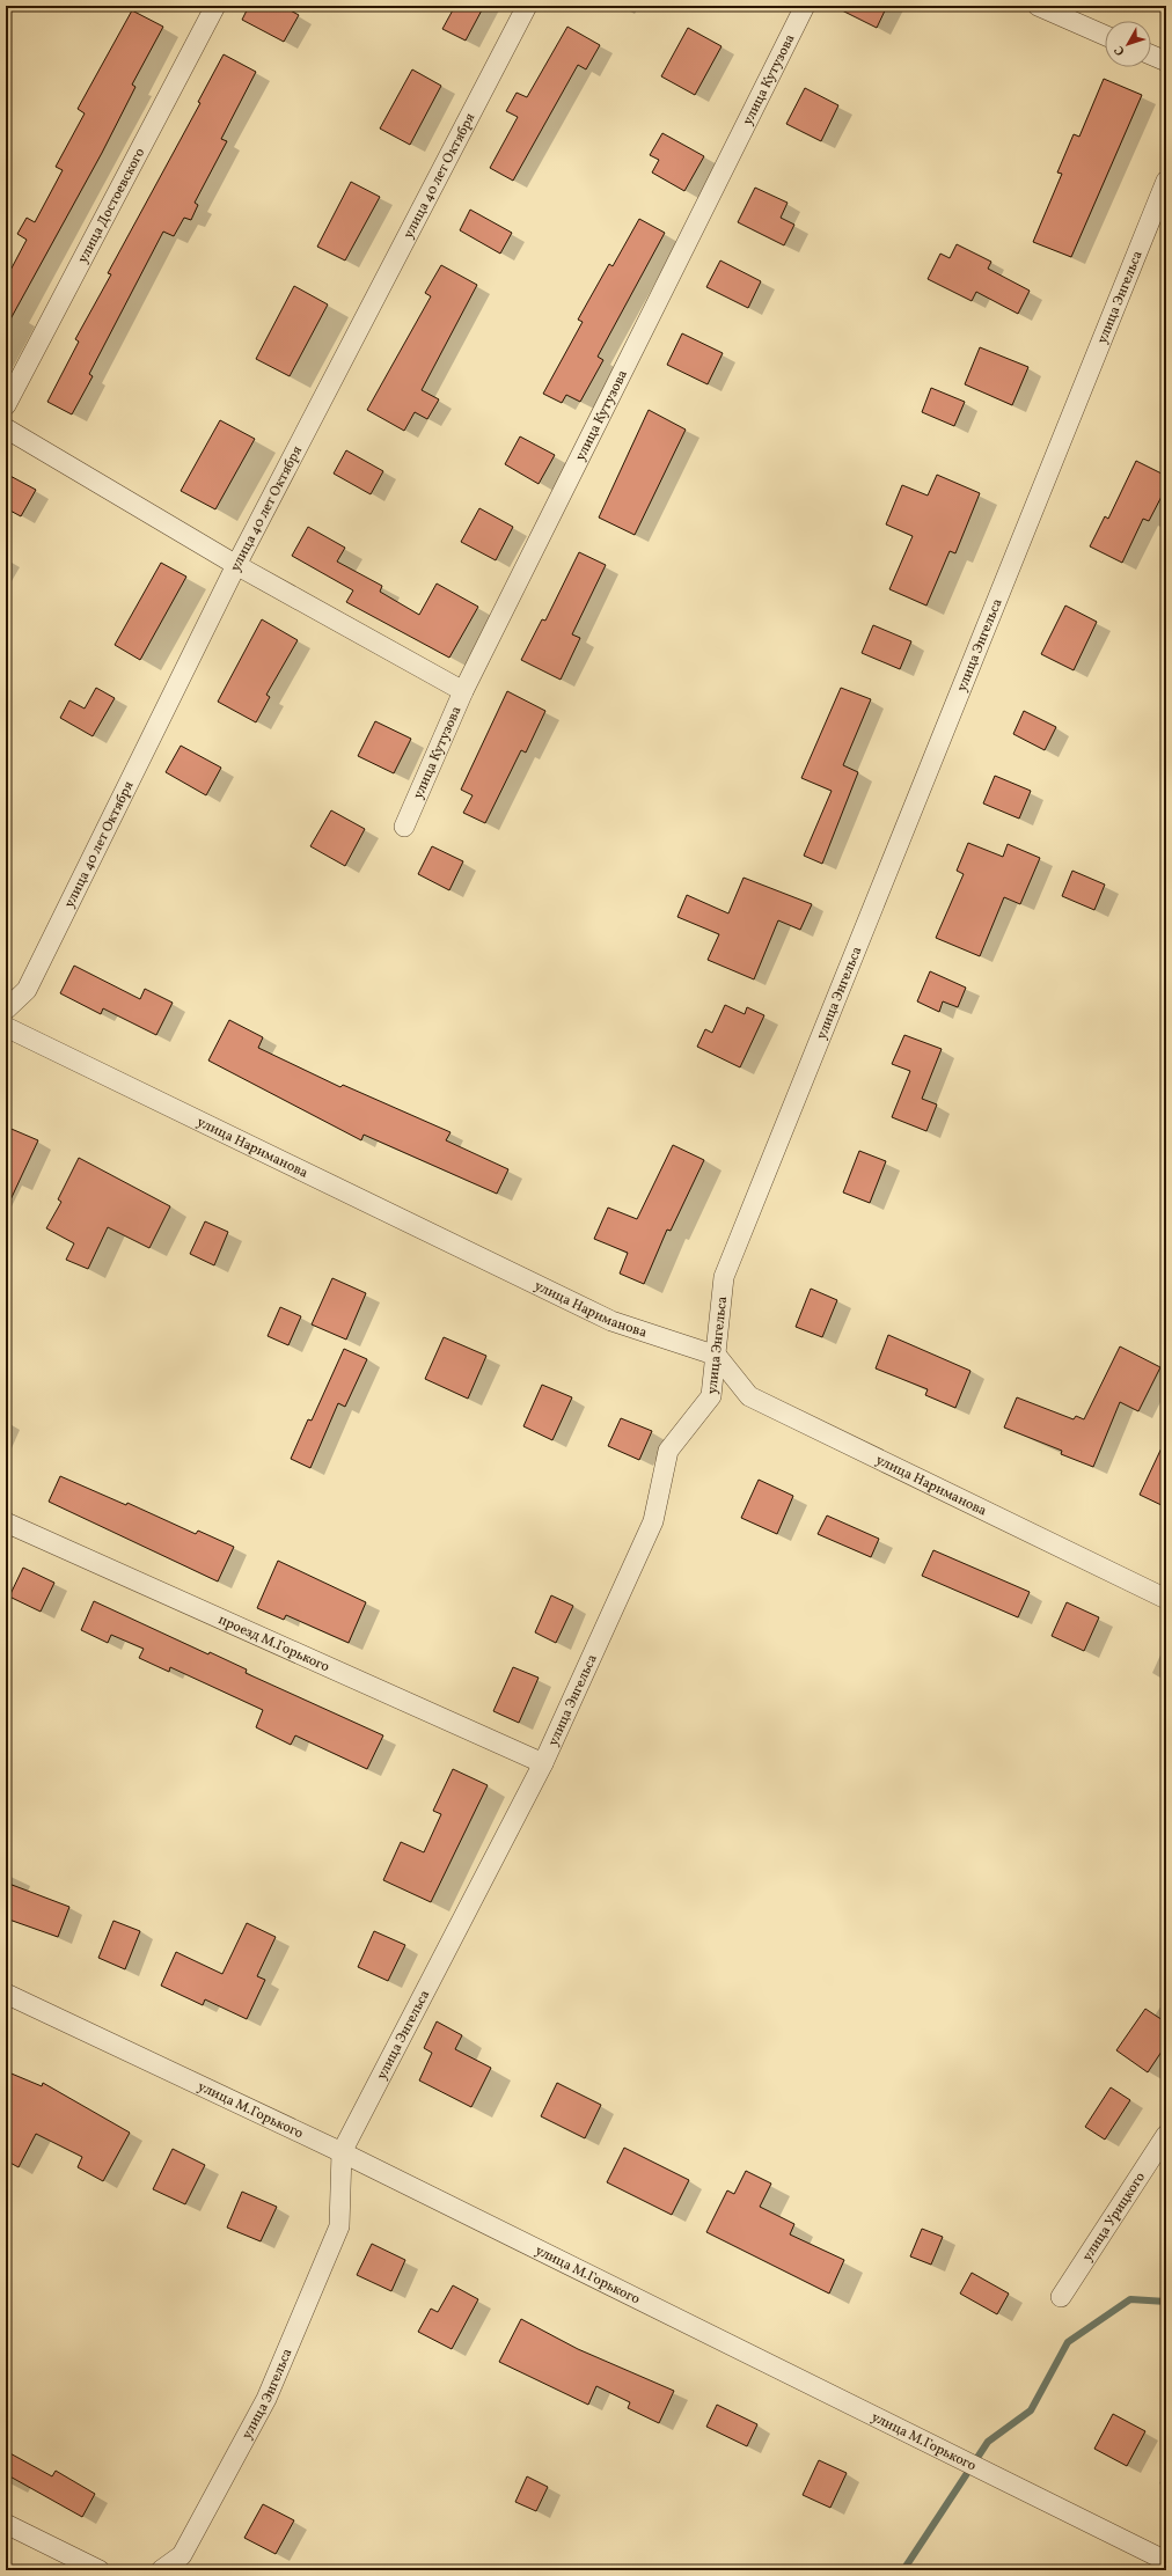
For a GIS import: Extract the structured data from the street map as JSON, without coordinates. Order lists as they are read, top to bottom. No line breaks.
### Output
{"streets":{"street":["улица Кутузова","улица 40 лет Октября","улица Достоевского","улица Энгельса","улица Нариманова","проезд М.Горького","улица М.Горького","улица Урицкого"]},"crossings":[["улица Энгельса","улица Нариманова"],["улица Энгельса","проезд М.Горького"],["улица Энгельса","улица М.Горького"]],"north":"bottom left"}
